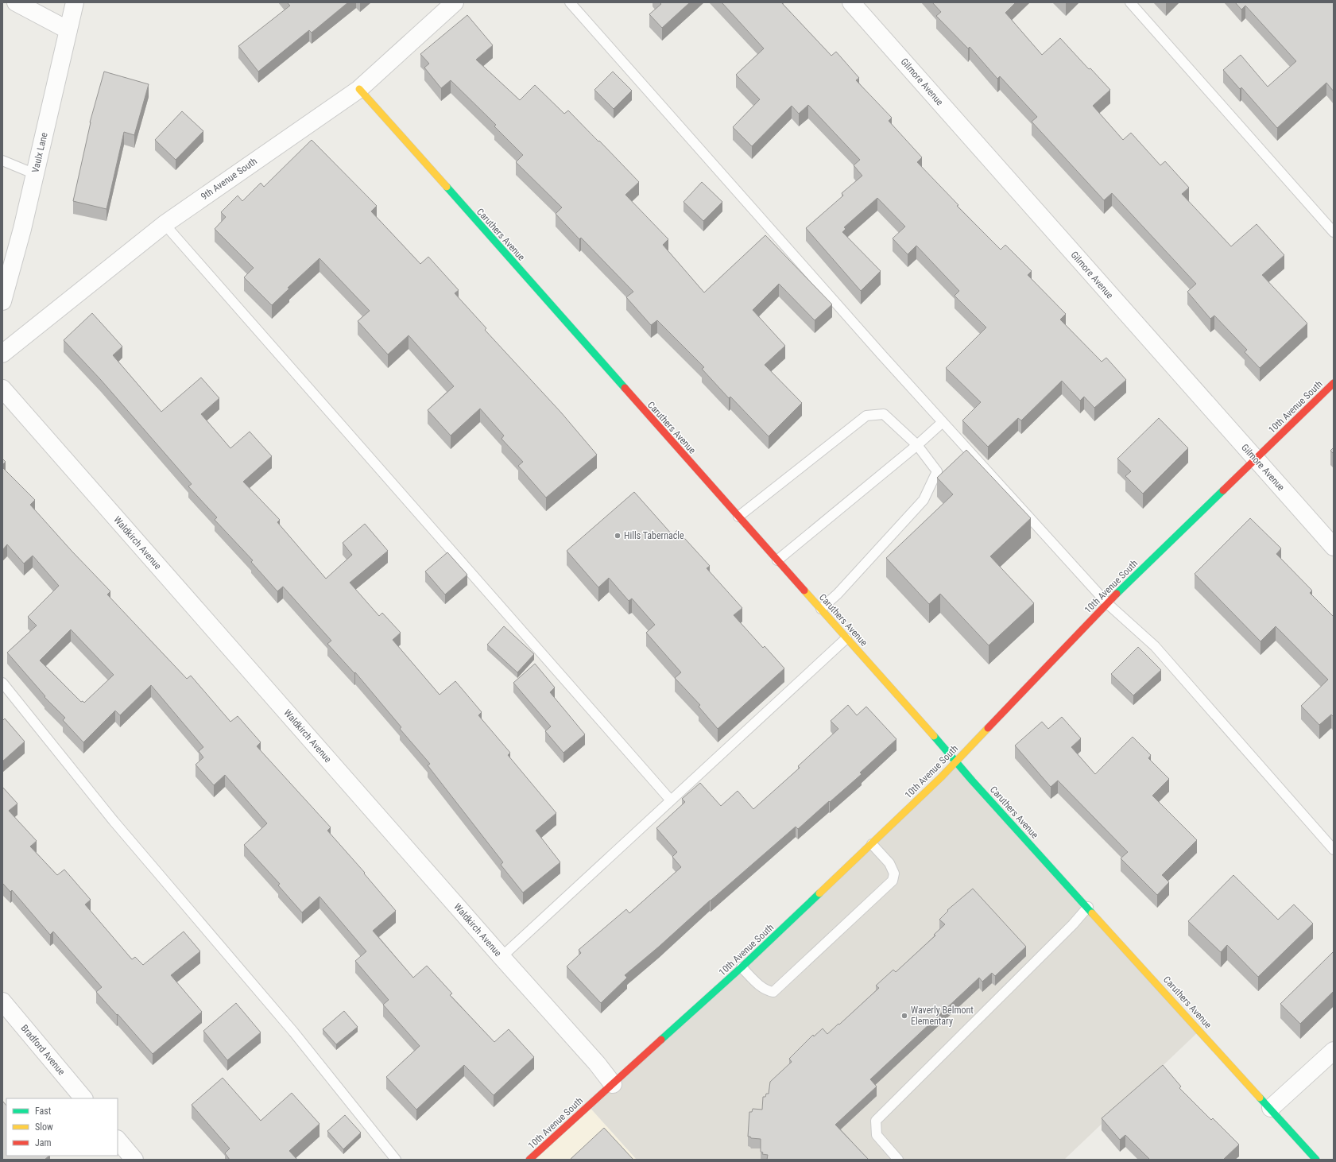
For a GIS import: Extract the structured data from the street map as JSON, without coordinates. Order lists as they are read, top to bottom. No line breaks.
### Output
{"streets":{"street":["Gilmore Avenue","Vaulx Lane","9th Avenue South","Caruthers Avenue","10th Avenue South","Waldkirch Avenue","Bradford Avenue"]},"crossings":[["Gilmore Avenue","10th Avenue South"],["9th Avenue South","Caruthers Avenue"],["Caruthers Avenue","10th Avenue South"],["10th Avenue South","Waldkirch Avenue"]],"places":["Hills Tabernacle","Waverly Belmont Elementary"],"legend":["Fast","Slow","Jam"]}
